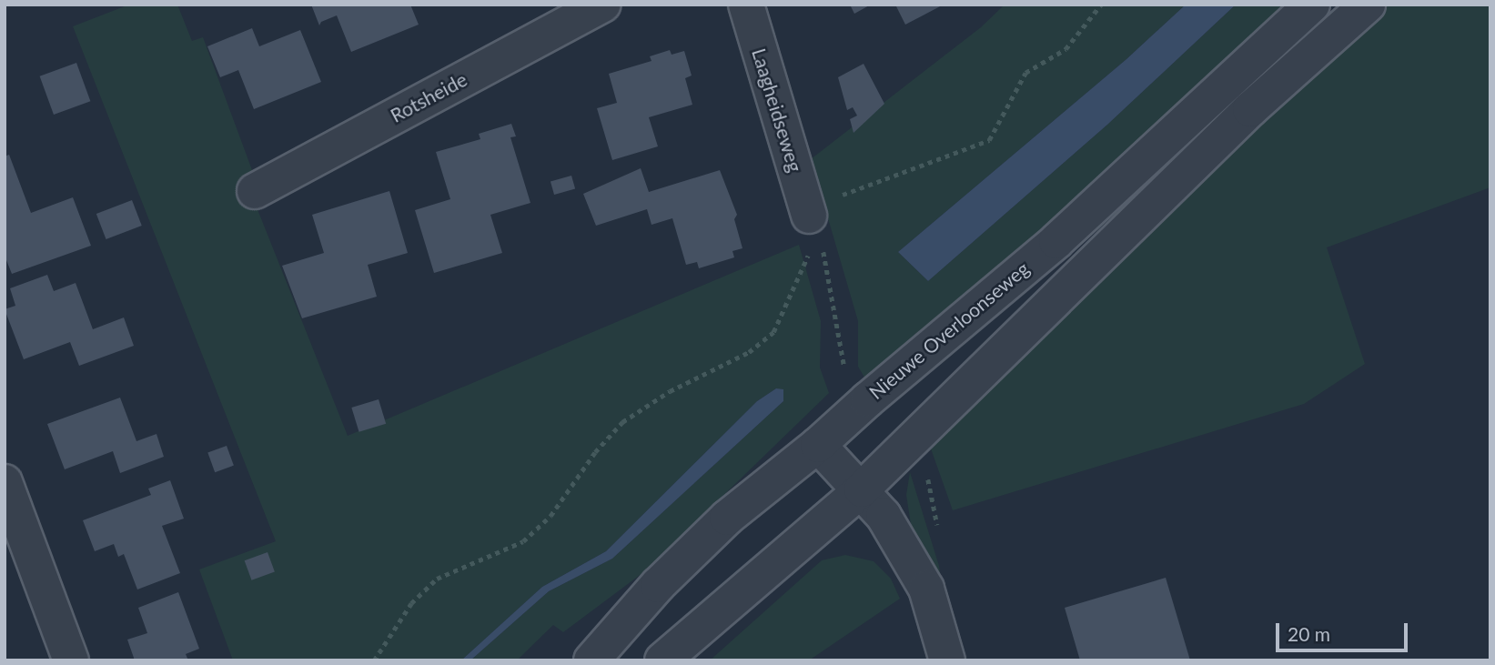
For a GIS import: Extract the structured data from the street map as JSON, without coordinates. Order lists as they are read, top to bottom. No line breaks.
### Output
{"streets":{"street":["Rotsheide","Laagheidseweg","Nieuwe Overloonseweg"]},"scale_bar":"20 m"}
